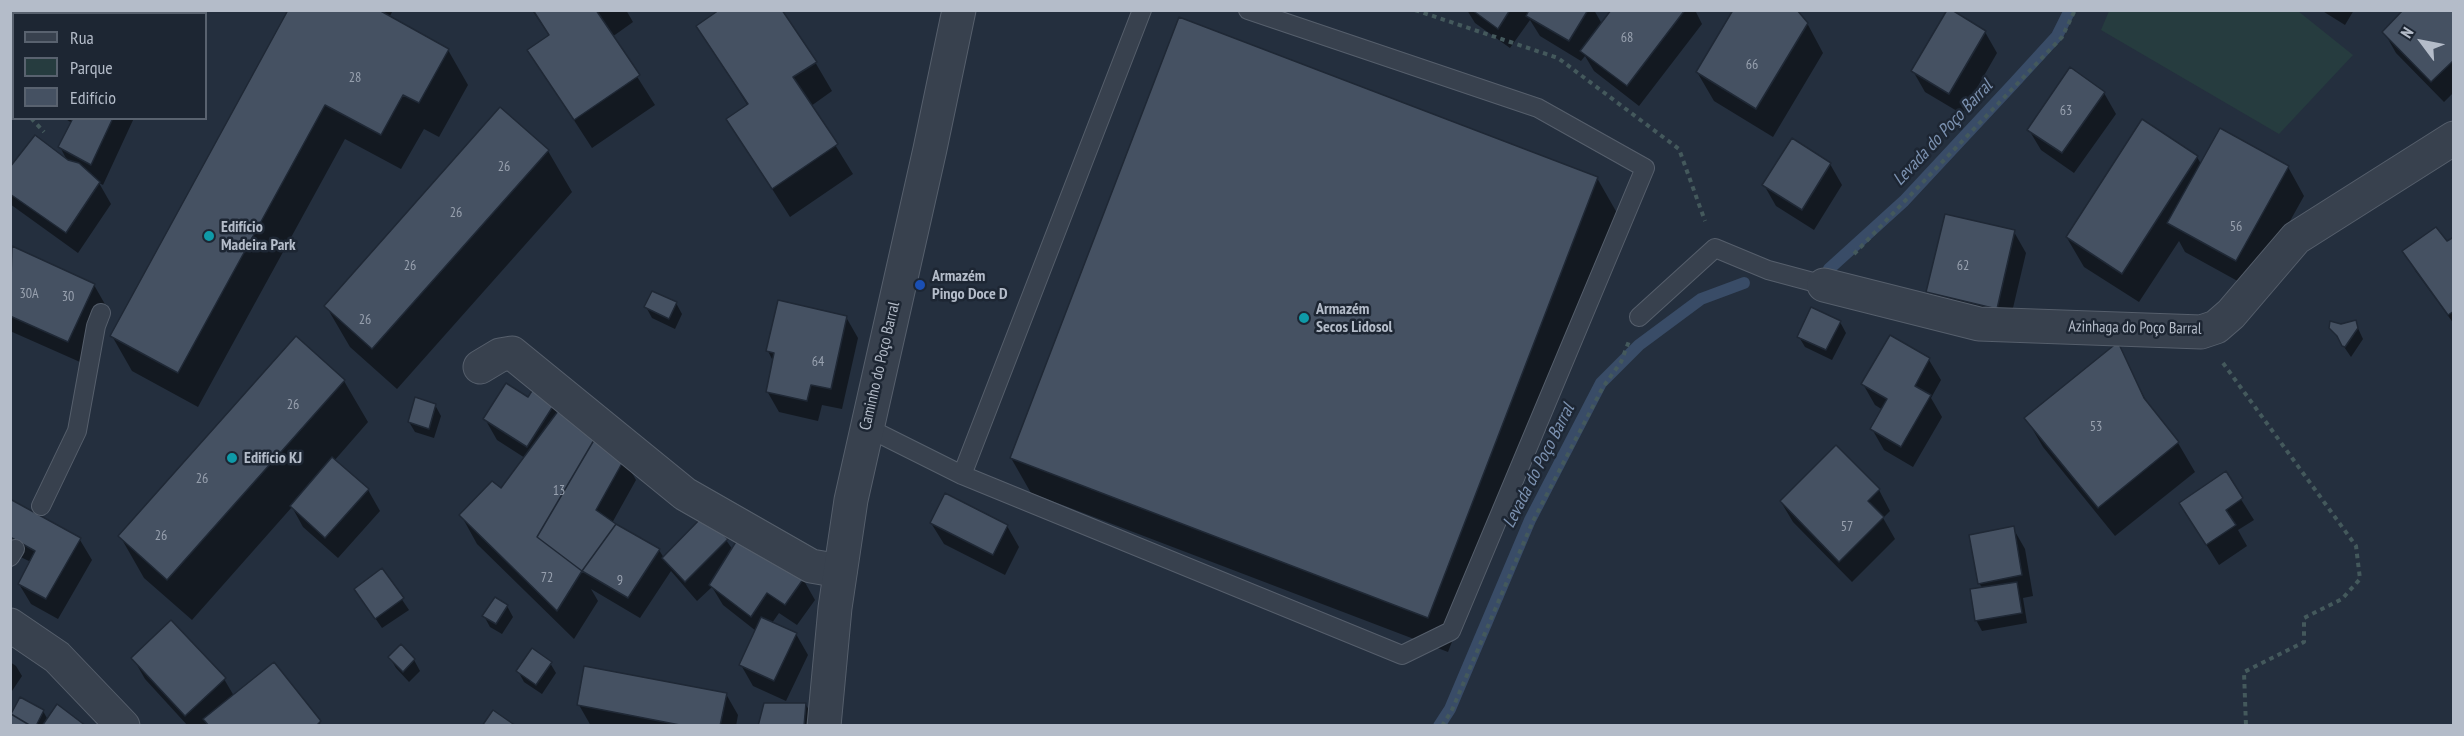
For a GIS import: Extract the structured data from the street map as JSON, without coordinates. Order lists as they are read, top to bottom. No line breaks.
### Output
{"streets":{"street":["Azinhaga do Poço Barral","Caminho do Poço Barral"]},"water":["Levada do Poço Barral"],"places":["Edifício Madeira Park","Armazém Pingo Doce D","Armazém Secos Lidosol","Edifício KJ"],"house_numbers":["68","66","28","63","26","26","56","26","62","30A","30","26","64","26","53","26","13","57","26","72","9"],"legend":["Rua","Parque","Edifício"],"north":"top left"}
